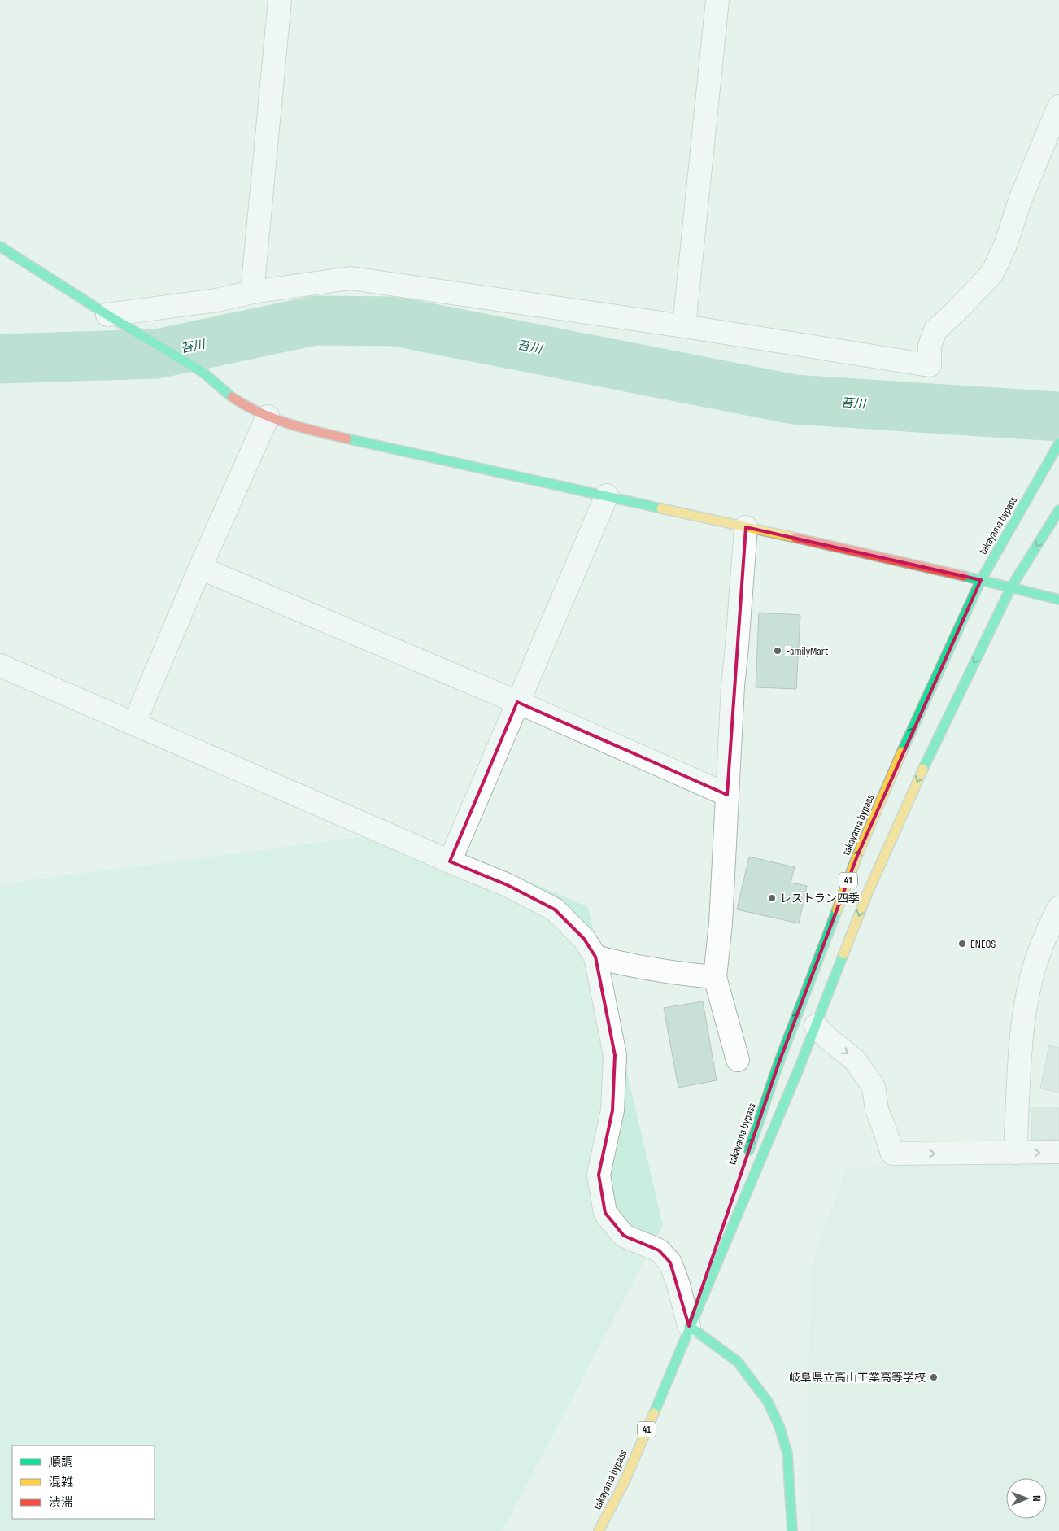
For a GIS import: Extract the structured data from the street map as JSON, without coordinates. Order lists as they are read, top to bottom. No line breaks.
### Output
{"streets":{"main road":["takayama bypass","41"]},"water":["苔川"],"places":["FamilyMart","レストラン四季","ENEOS","岐阜県立高山工業高等学校"],"legend":["順調","混雑","渋滞"],"north":"right"}
